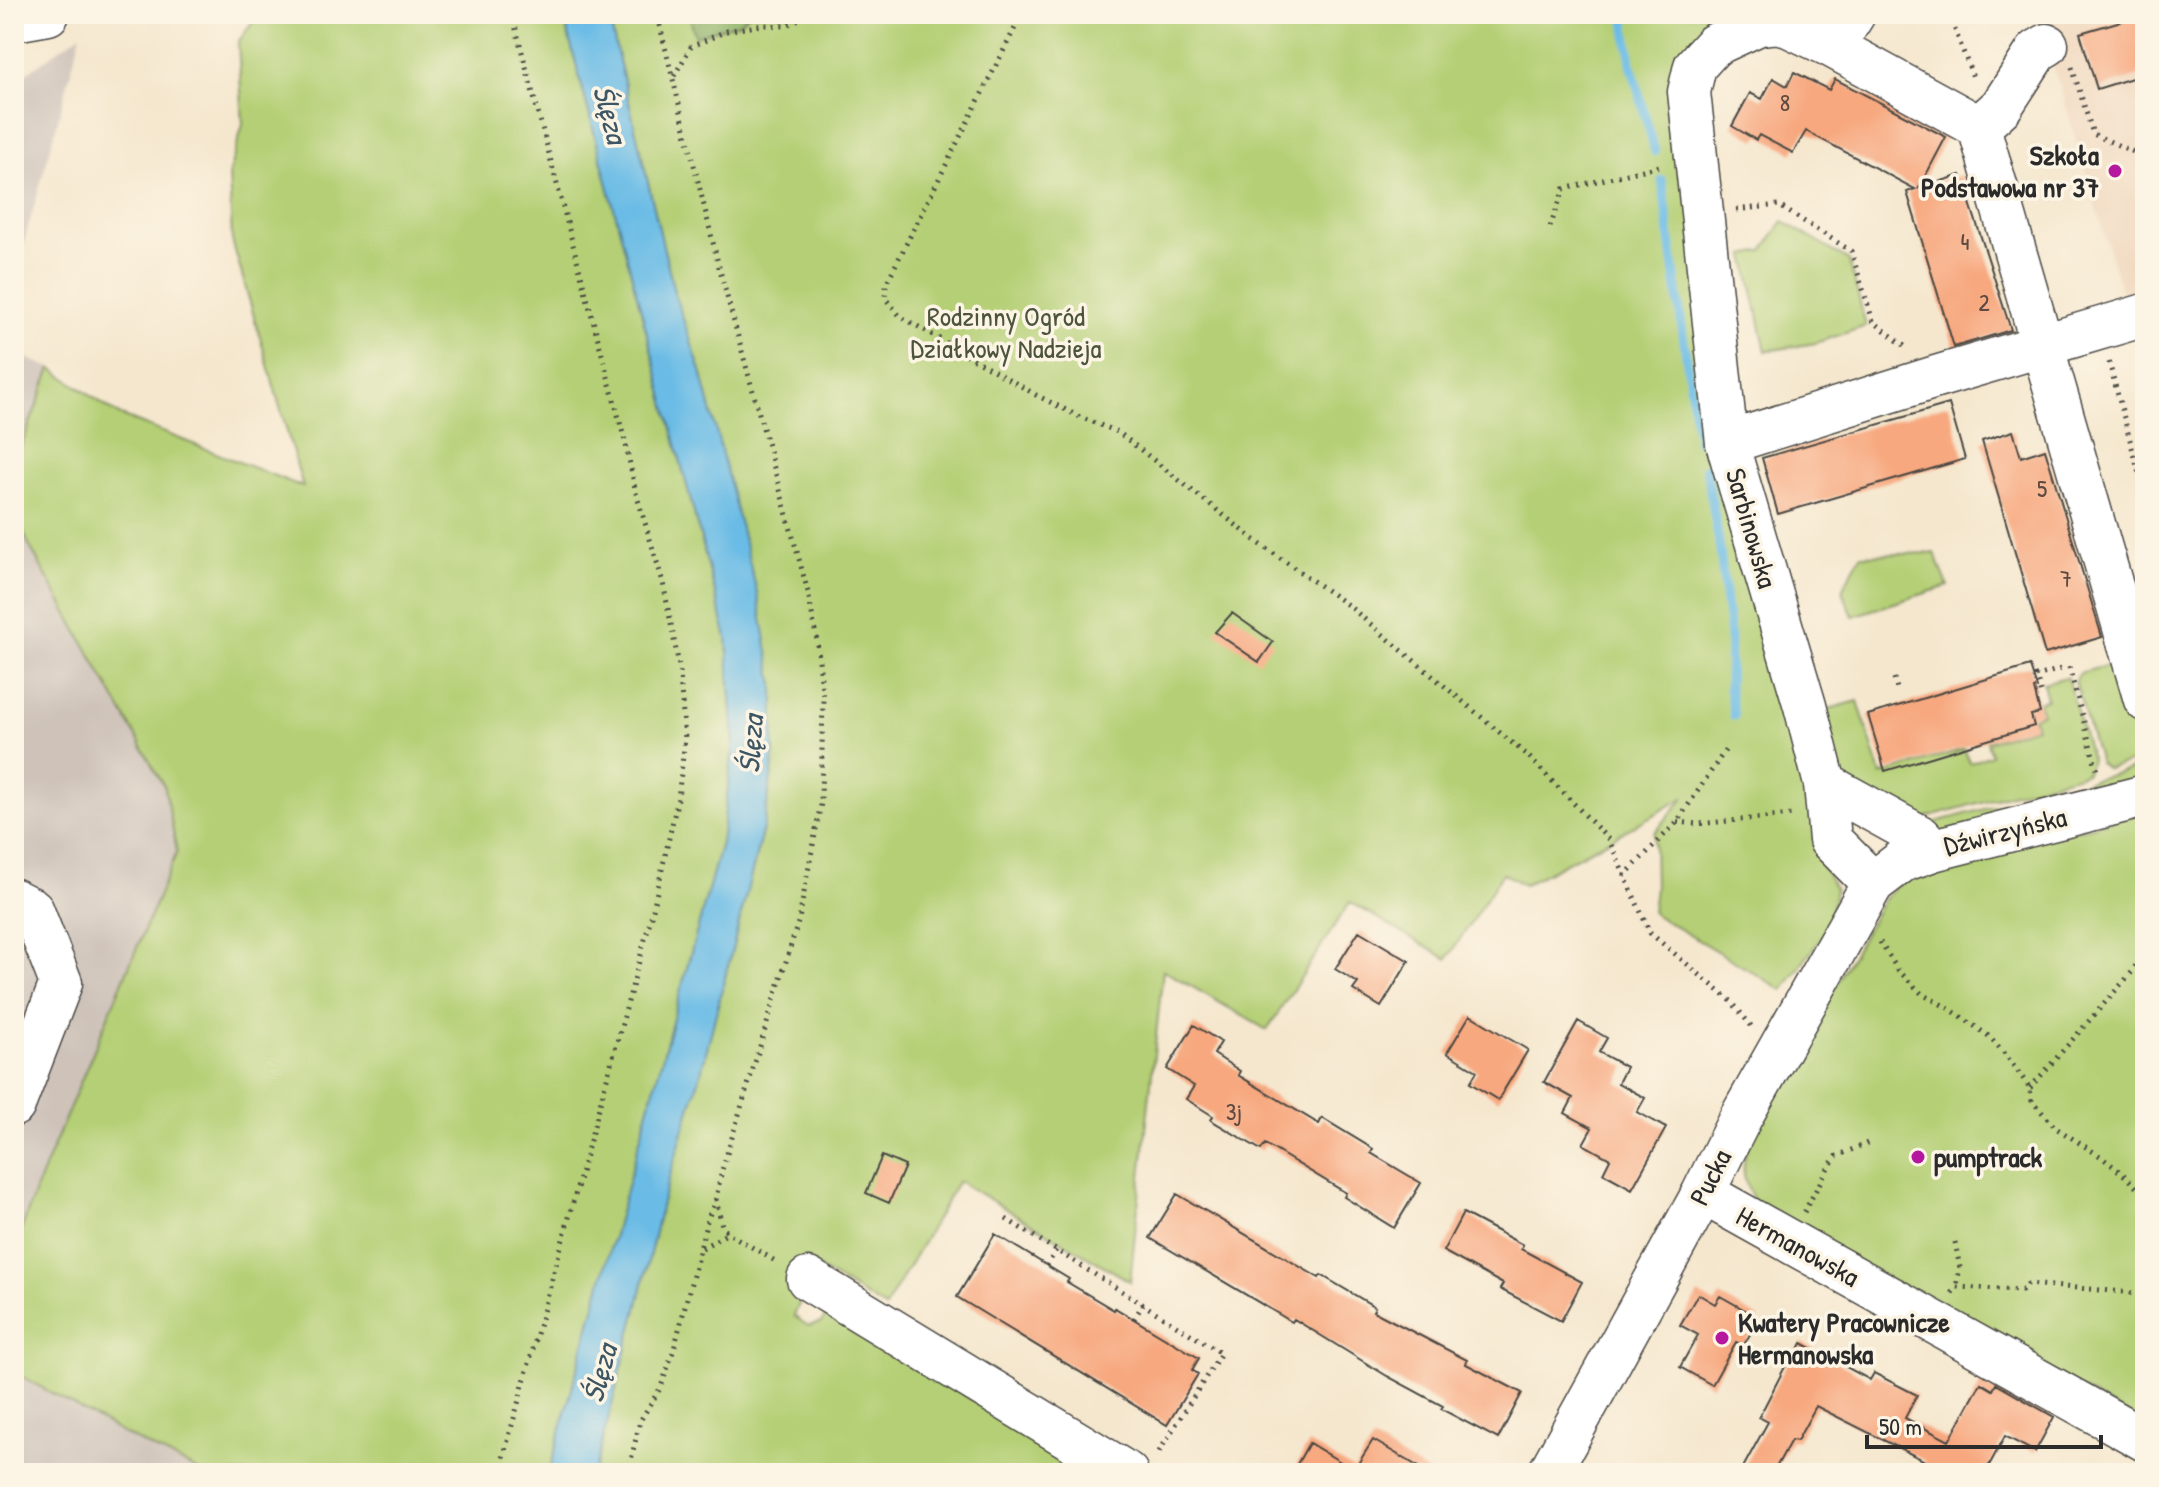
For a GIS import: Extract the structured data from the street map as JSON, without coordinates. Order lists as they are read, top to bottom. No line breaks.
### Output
{"streets":{"street":["Sarbinowska","Dźwirzyńska","Pucka","Hermanowska"]},"crossings":[["Sarbinowska","Dźwirzyńska"],["Sarbinowska","Pucka"],["Dźwirzyńska","Pucka"],["Pucka","Hermanowska"]],"water":["Ślęza"],"parks":["Rodzinny Ogród Działkowy Nadzieja"],"places":["Szkoła Podstawowa nr 37","pumptrack","Kwatery Pracownicze Hermanowska"],"house_numbers":["8","4","2","5","7","3j"],"scale_bar":"50 m"}
